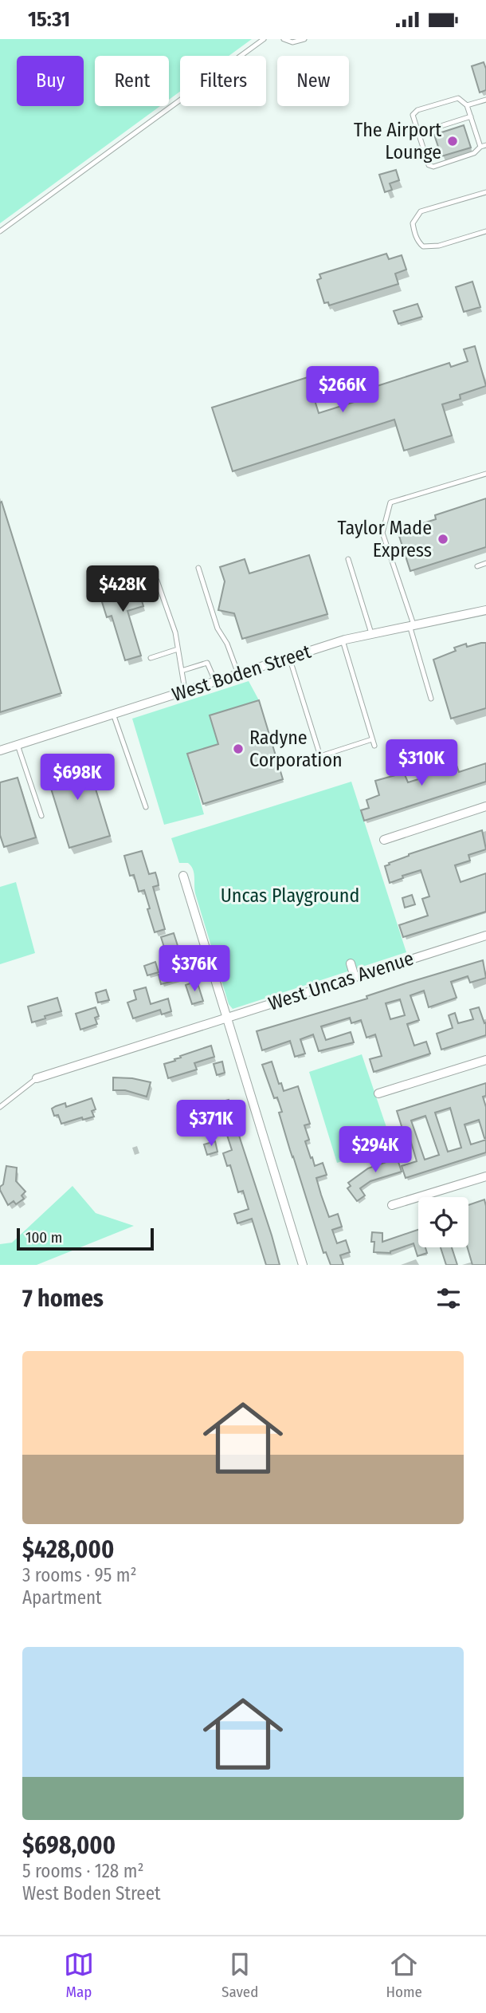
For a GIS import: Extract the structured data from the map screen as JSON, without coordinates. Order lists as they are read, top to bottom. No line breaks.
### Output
{"streets":{"street":["West Boden Street","West Uncas Avenue"]},"parks":["Uncas Playground"],"places":["The Airport Lounge","Taylor Made Express","Radyne Corporation"],"scale_bar":"100 m","page":{"status":"15:31","chip":["Buy","Rent","Filters","New"],"price":["$266K","$428K","$310K","$698K","$376K","$371K","$294K"],"scale":"100 m","heading":"7 homes","list":[{"name":"$428,000","note":"3 rooms · 95 m² · Apartment"},{"name":"$698,000","note":"5 rooms · 128 m² · West Boden Street"}],"tabs":["Map","Saved","Home"]}}
